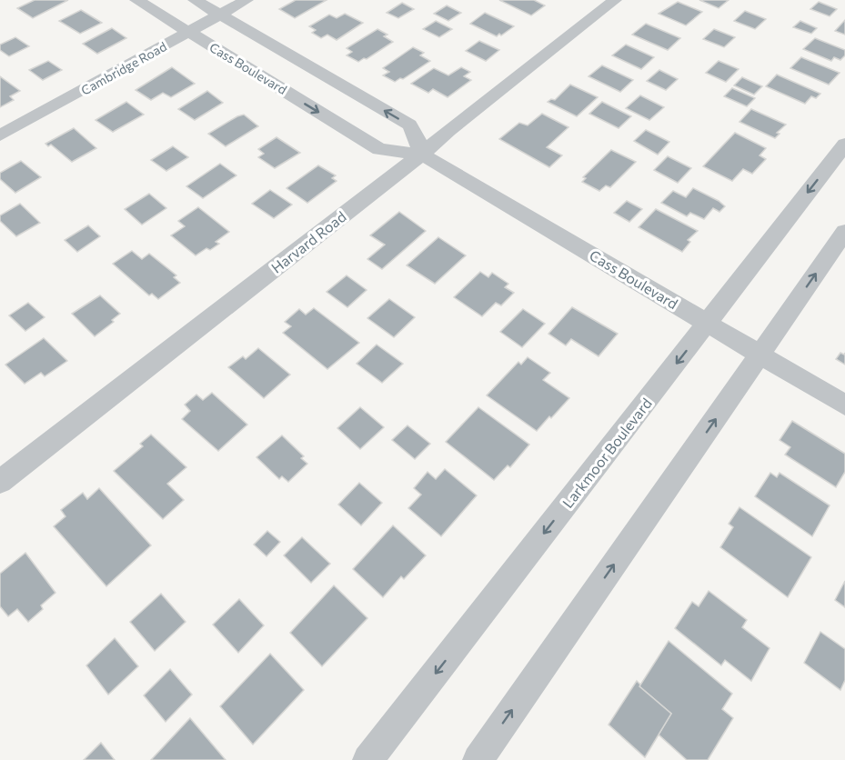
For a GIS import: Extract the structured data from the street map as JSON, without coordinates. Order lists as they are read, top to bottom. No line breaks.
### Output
{"streets":{"street":["Cambridge Road","Cass Boulevard","Harvard Road","Larkmoor Boulevard"]},"crossings":[["Cambridge Road","Cass Boulevard"],["Cass Boulevard","Harvard Road"],["Cass Boulevard","Larkmoor Boulevard"]]}
